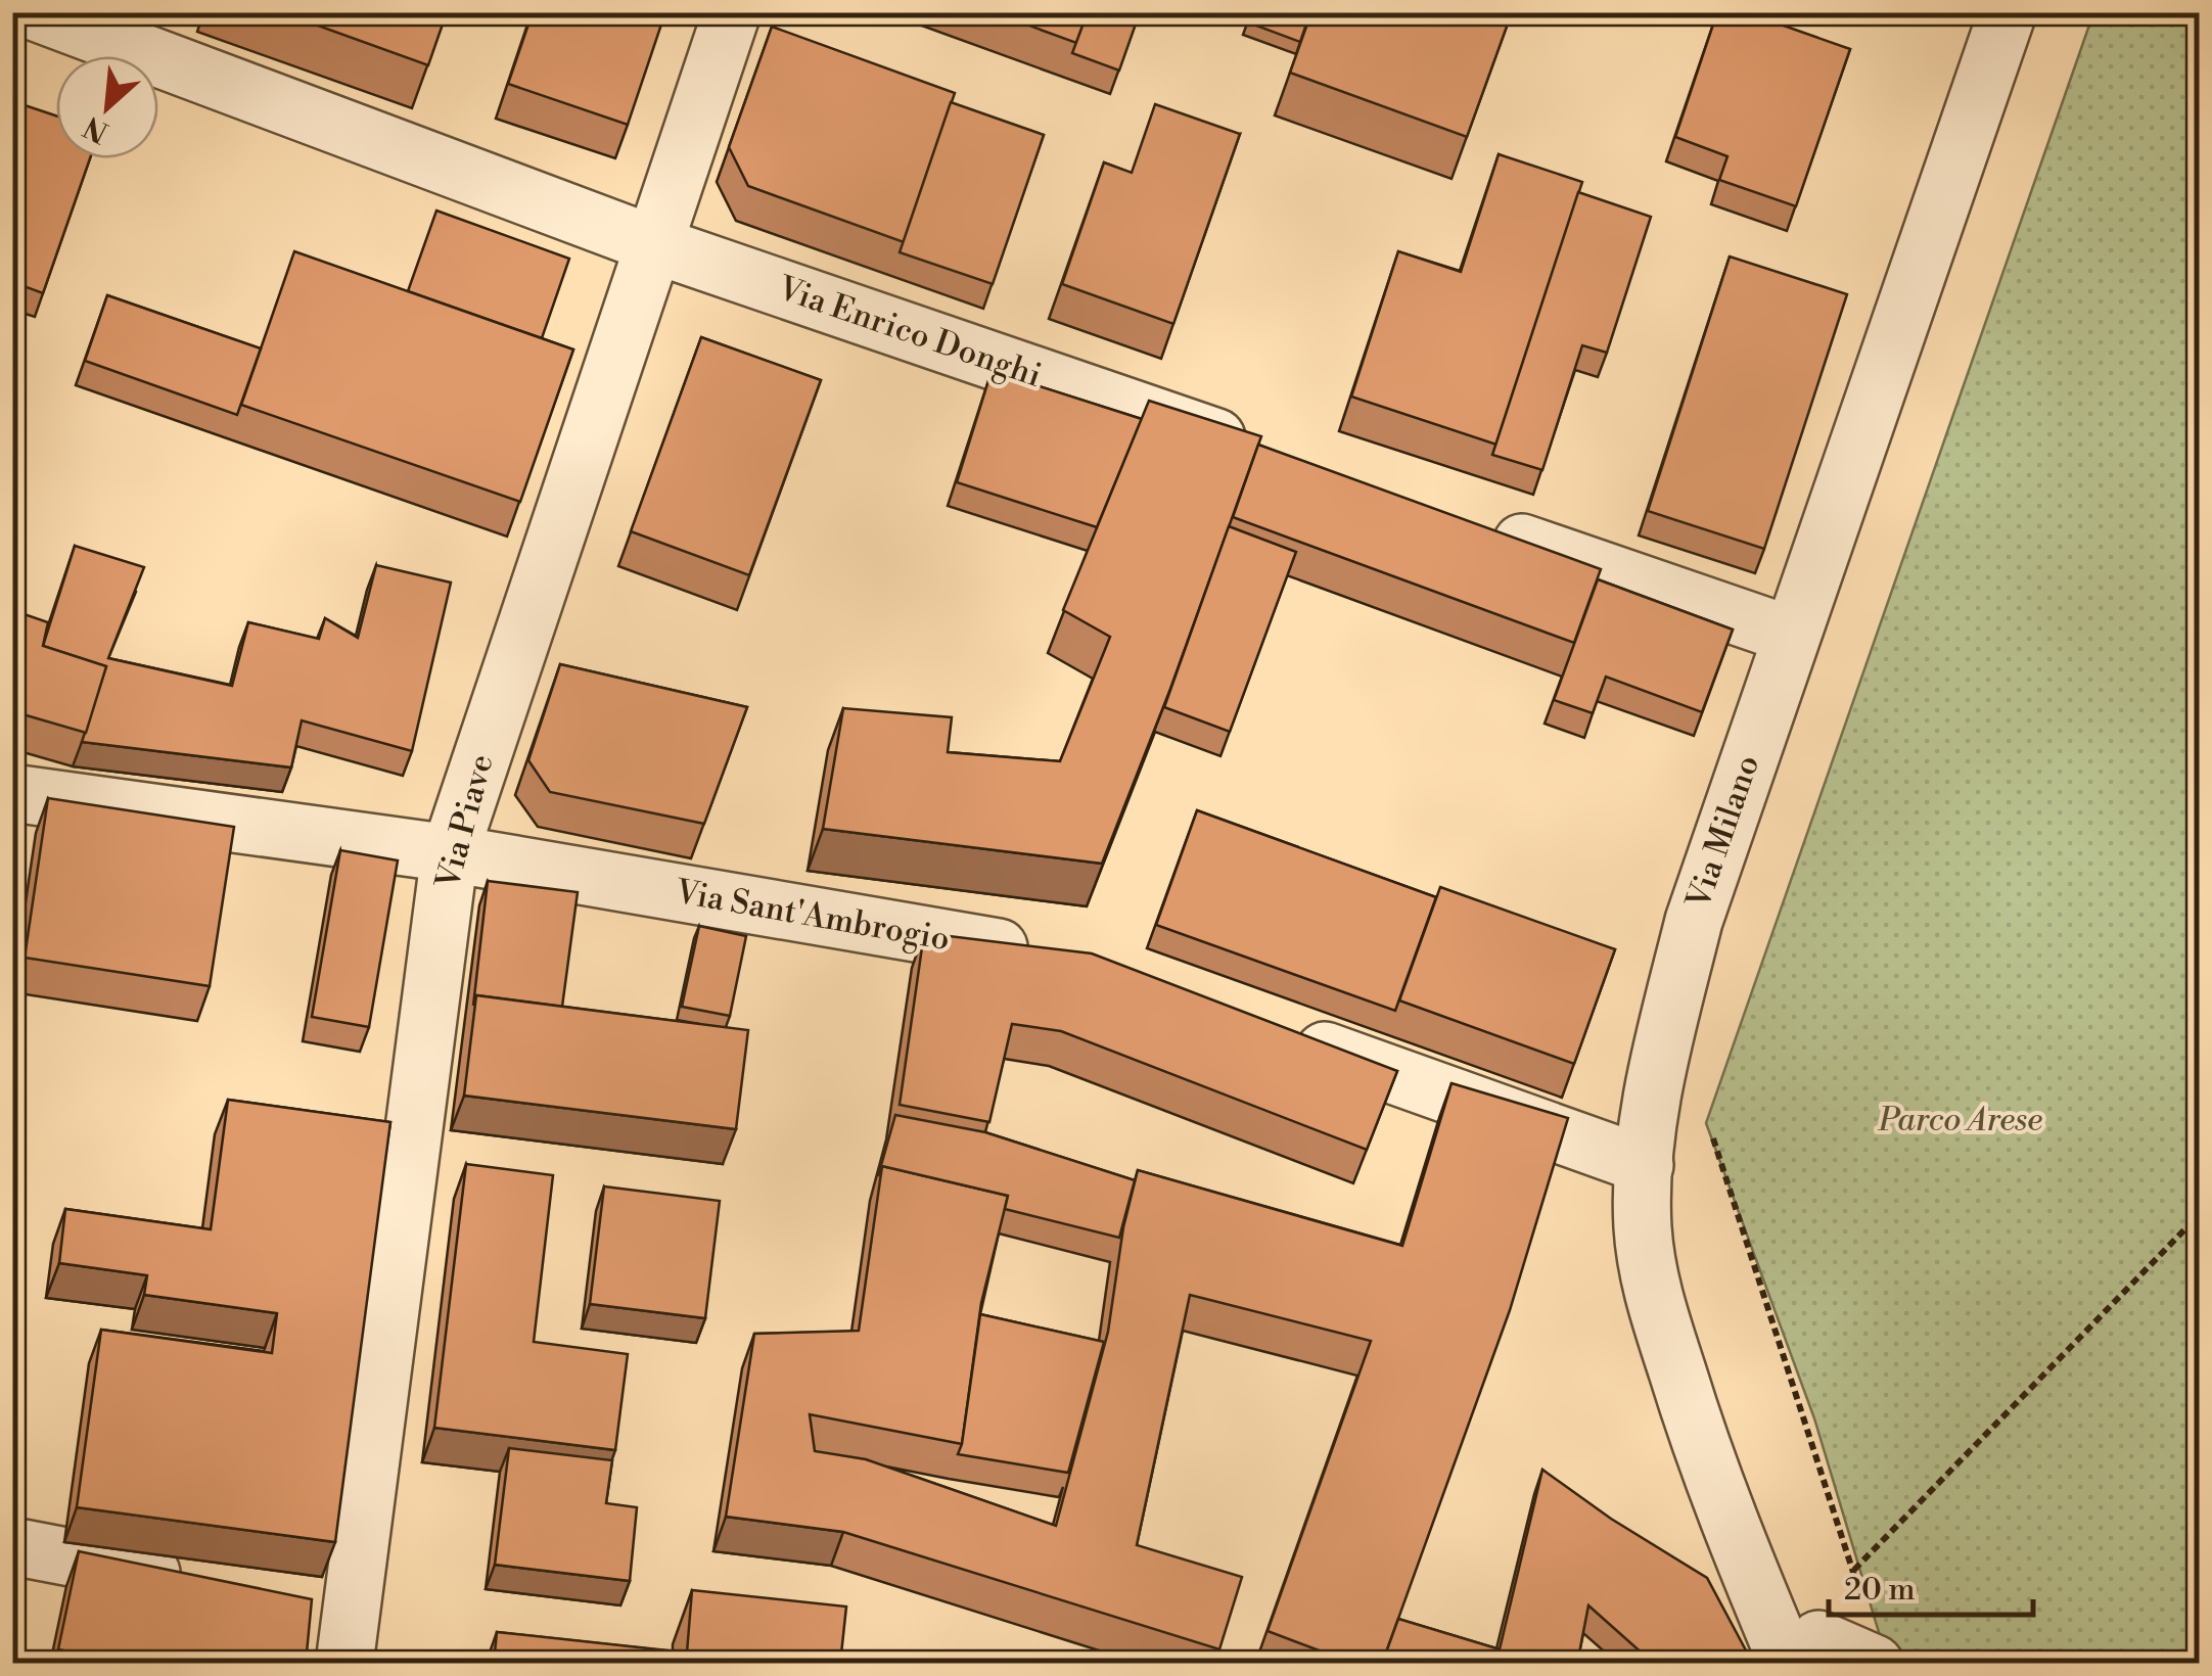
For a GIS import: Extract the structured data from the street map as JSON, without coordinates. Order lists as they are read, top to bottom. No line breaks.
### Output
{"streets":{"street":["Via Enrico Donghi","Via Piave","Via Milano","Via Sant'Ambrogio"]},"crossings":[["Via Enrico Donghi","Via Piave"],["Via Piave","Via Sant'Ambrogio"]],"parks":["Parco Arese"],"scale_bar":"20 m","north":"bottom left"}
